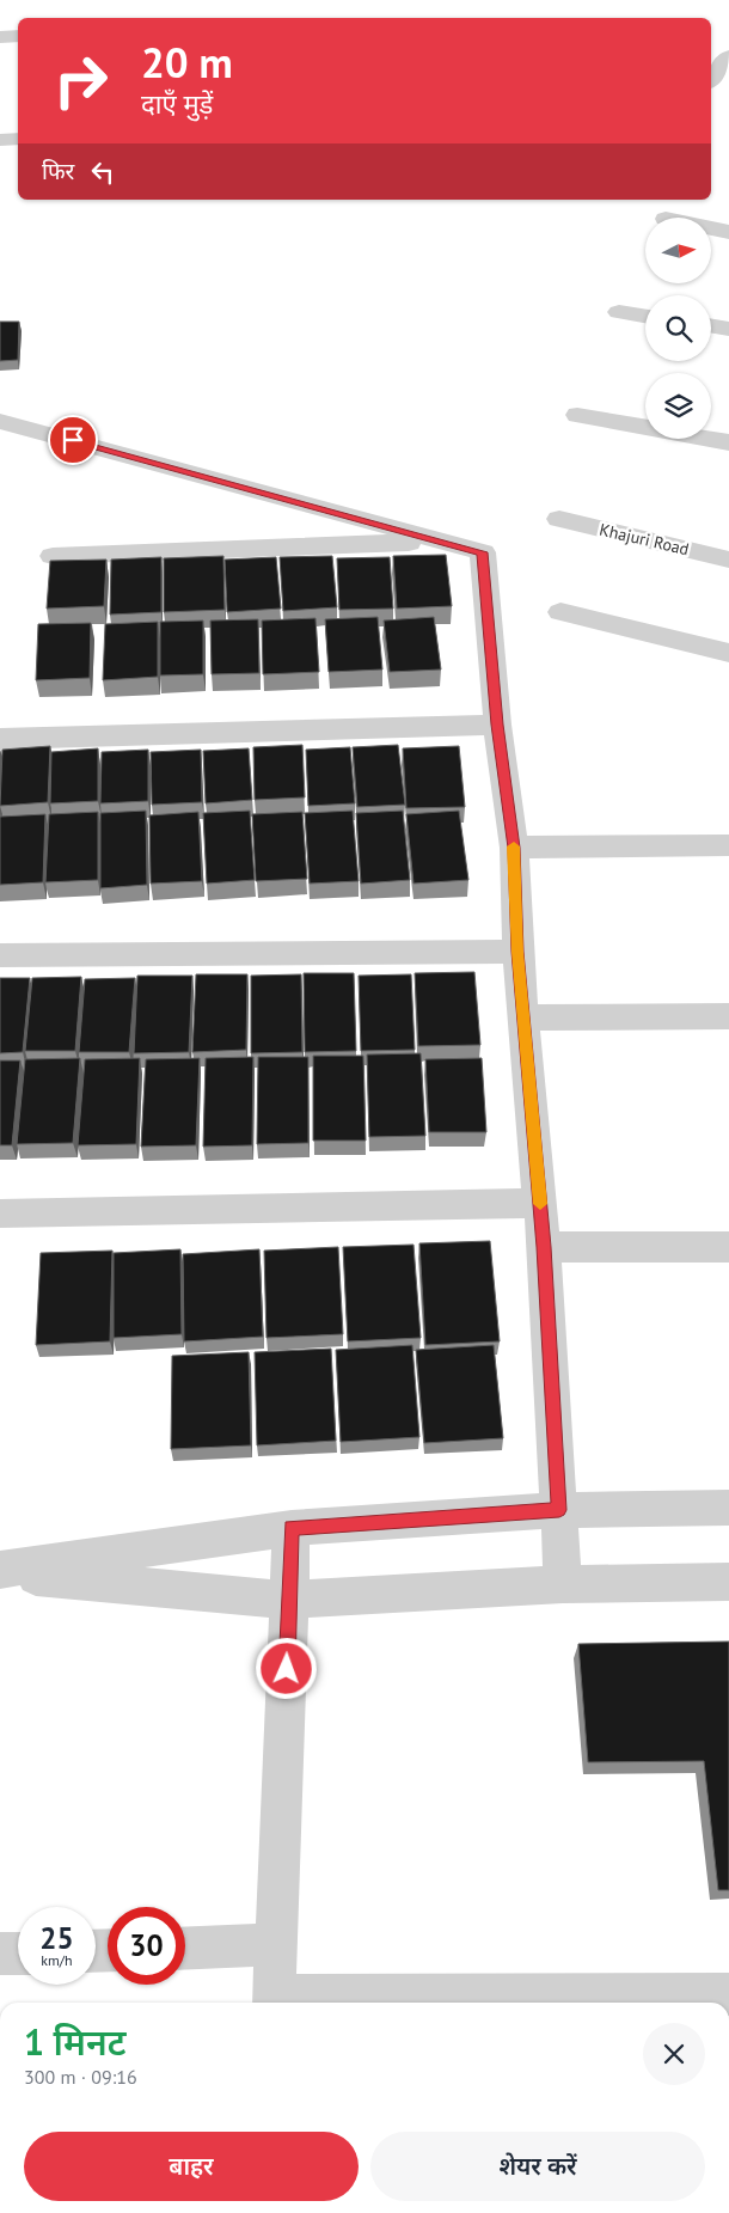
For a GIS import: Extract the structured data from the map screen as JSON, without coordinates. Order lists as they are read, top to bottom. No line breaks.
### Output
{"streets":{"street":["Khajuri Road"]},"north":"right","page":{"turn":["20 m","दाएँ मुड़ें"],"then":"फिर","speed":"25 km/h","limit":"30","heading":["1 मिनट","300 m · 09:16"],"buttons":["बाहर","शेयर करें"]}}
